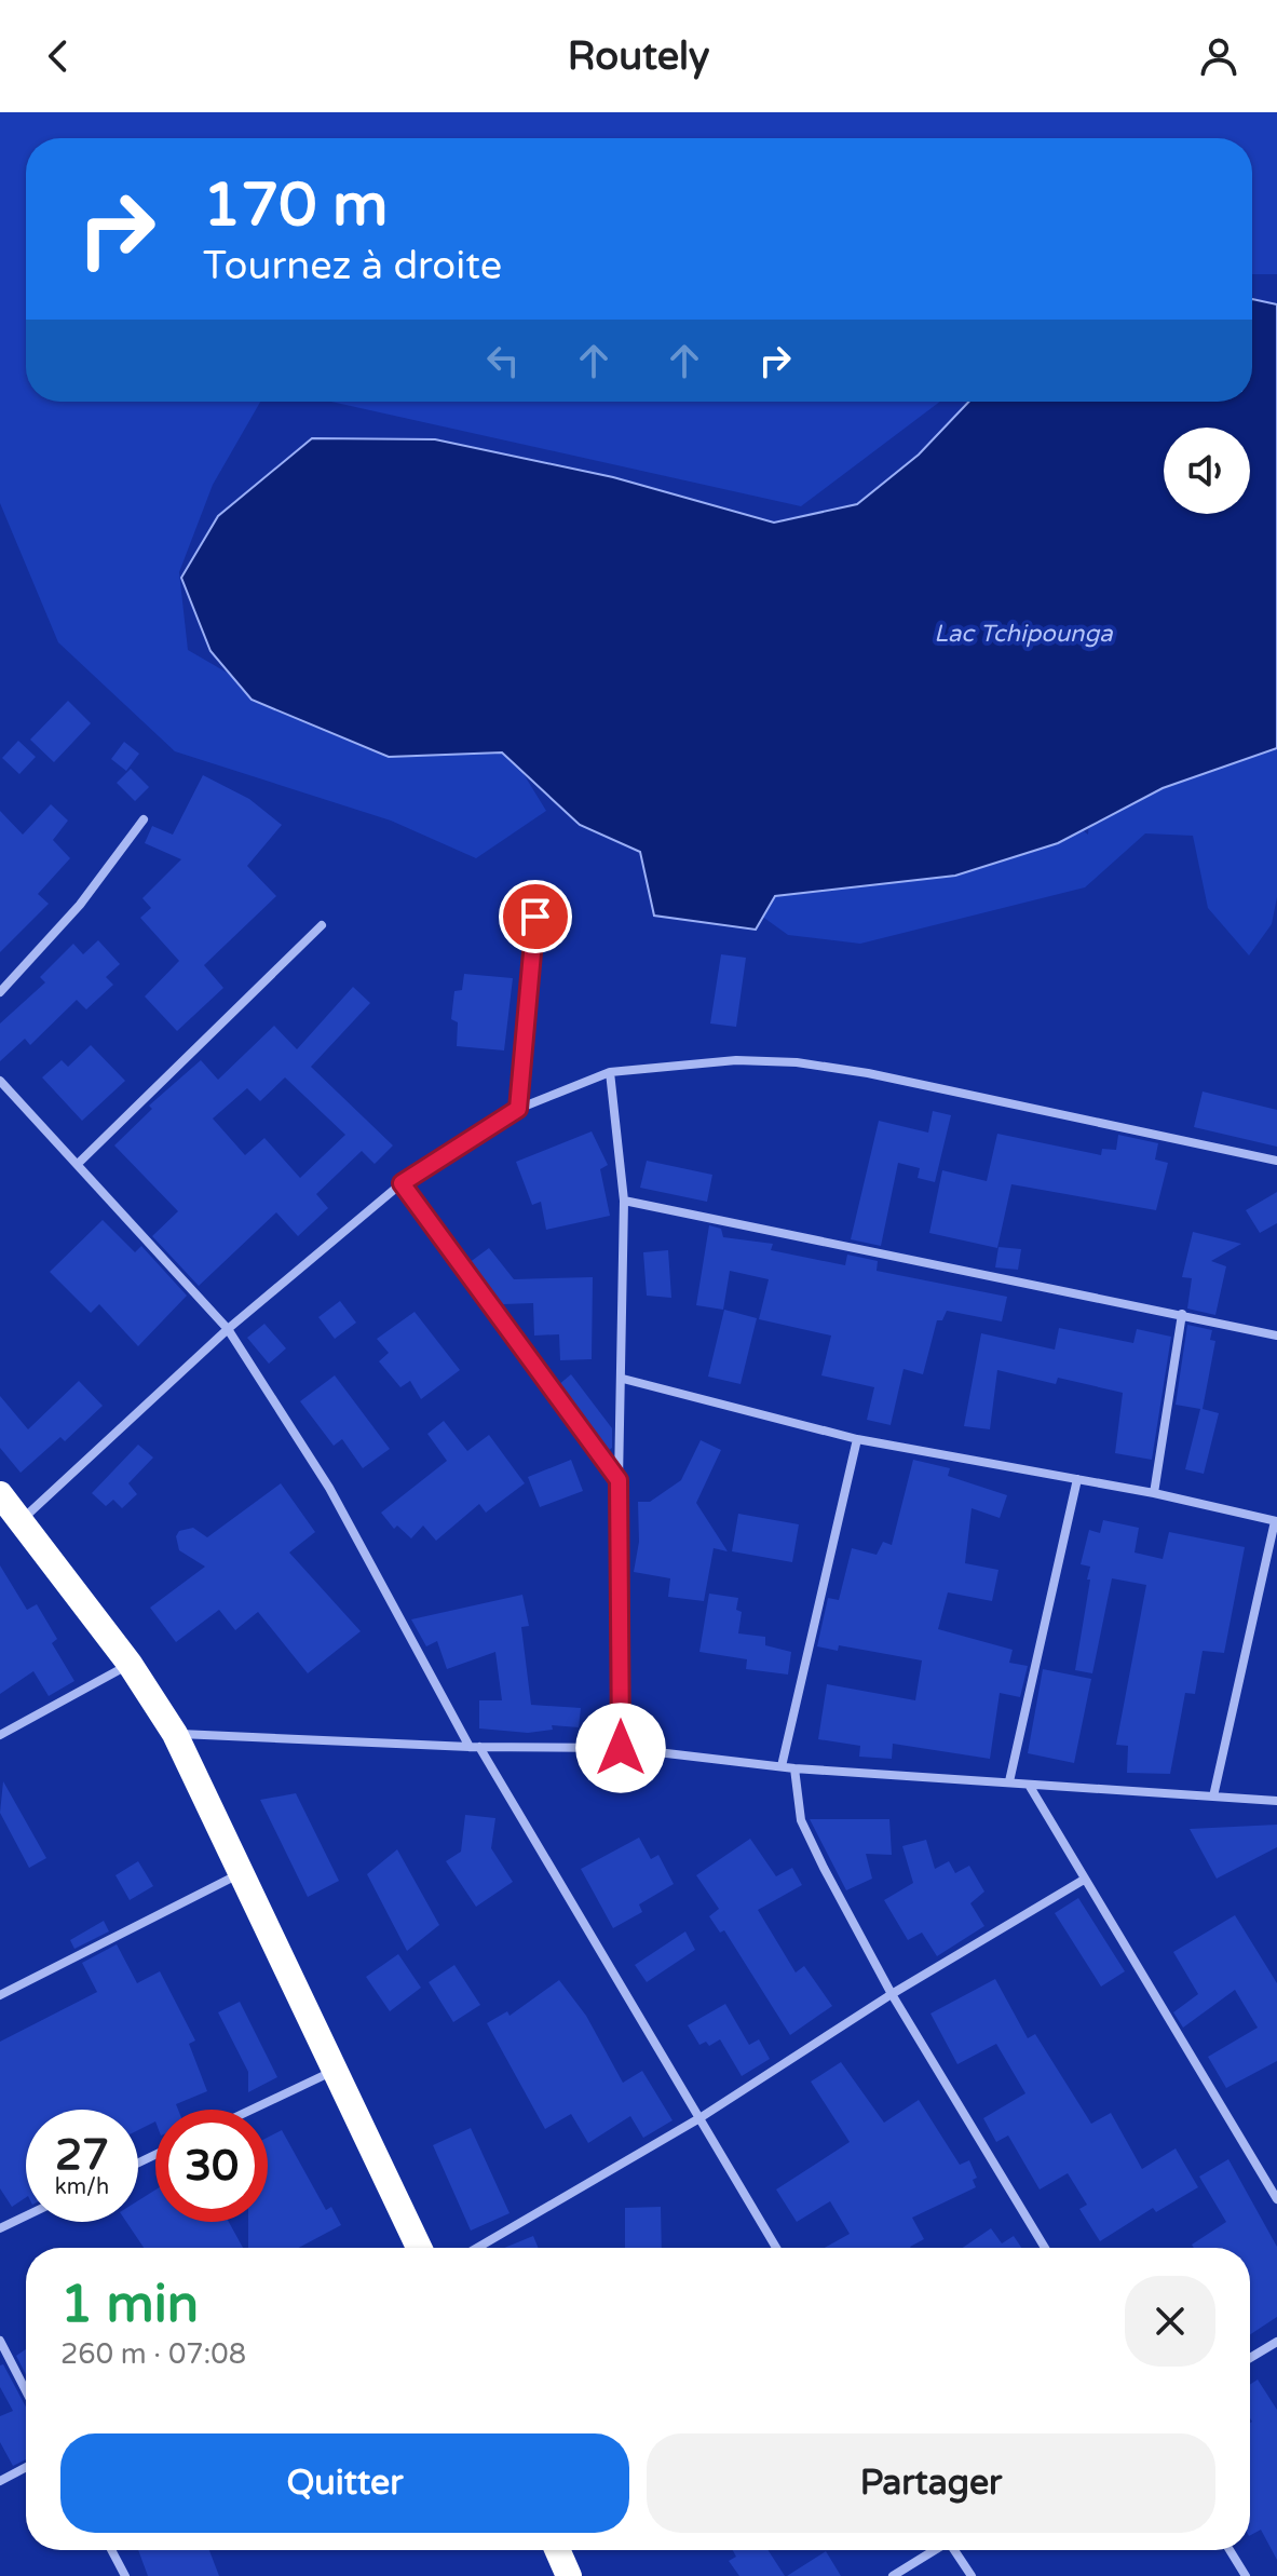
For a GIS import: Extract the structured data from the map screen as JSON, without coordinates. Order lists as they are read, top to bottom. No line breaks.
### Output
{"water":["Lac Tchipounga"],"page":{"header":"Routely","turn":["170 m","Tournez à droite"],"speed":"27 km/h","limit":"30","heading":["1 min","260 m · 07:08"],"buttons":["Quitter","Partager"]}}
